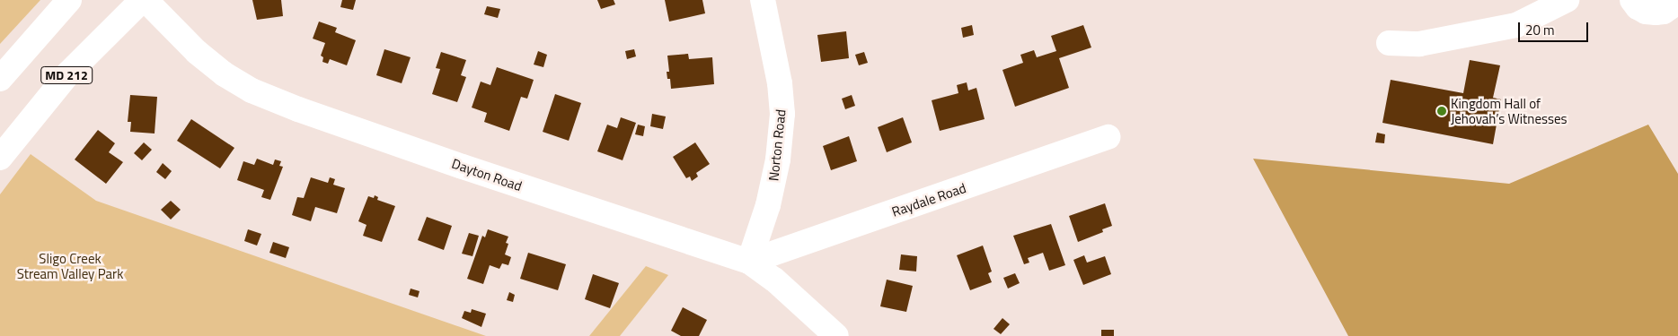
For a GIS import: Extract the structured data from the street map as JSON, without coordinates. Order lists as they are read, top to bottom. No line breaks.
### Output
{"streets":{"street":["MD 212","Norton Road","Dayton Road","Raydale Road"]},"crossings":[["MD 212","Dayton Road"],["Norton Road","Dayton Road"],["Norton Road","Raydale Road"],["Dayton Road","Raydale Road"]],"parks":["Sligo Creek Stream Valley Park"],"places":["Kingdom Hall of Jehovah’s Witnesses"],"scale_bar":"20 m"}
